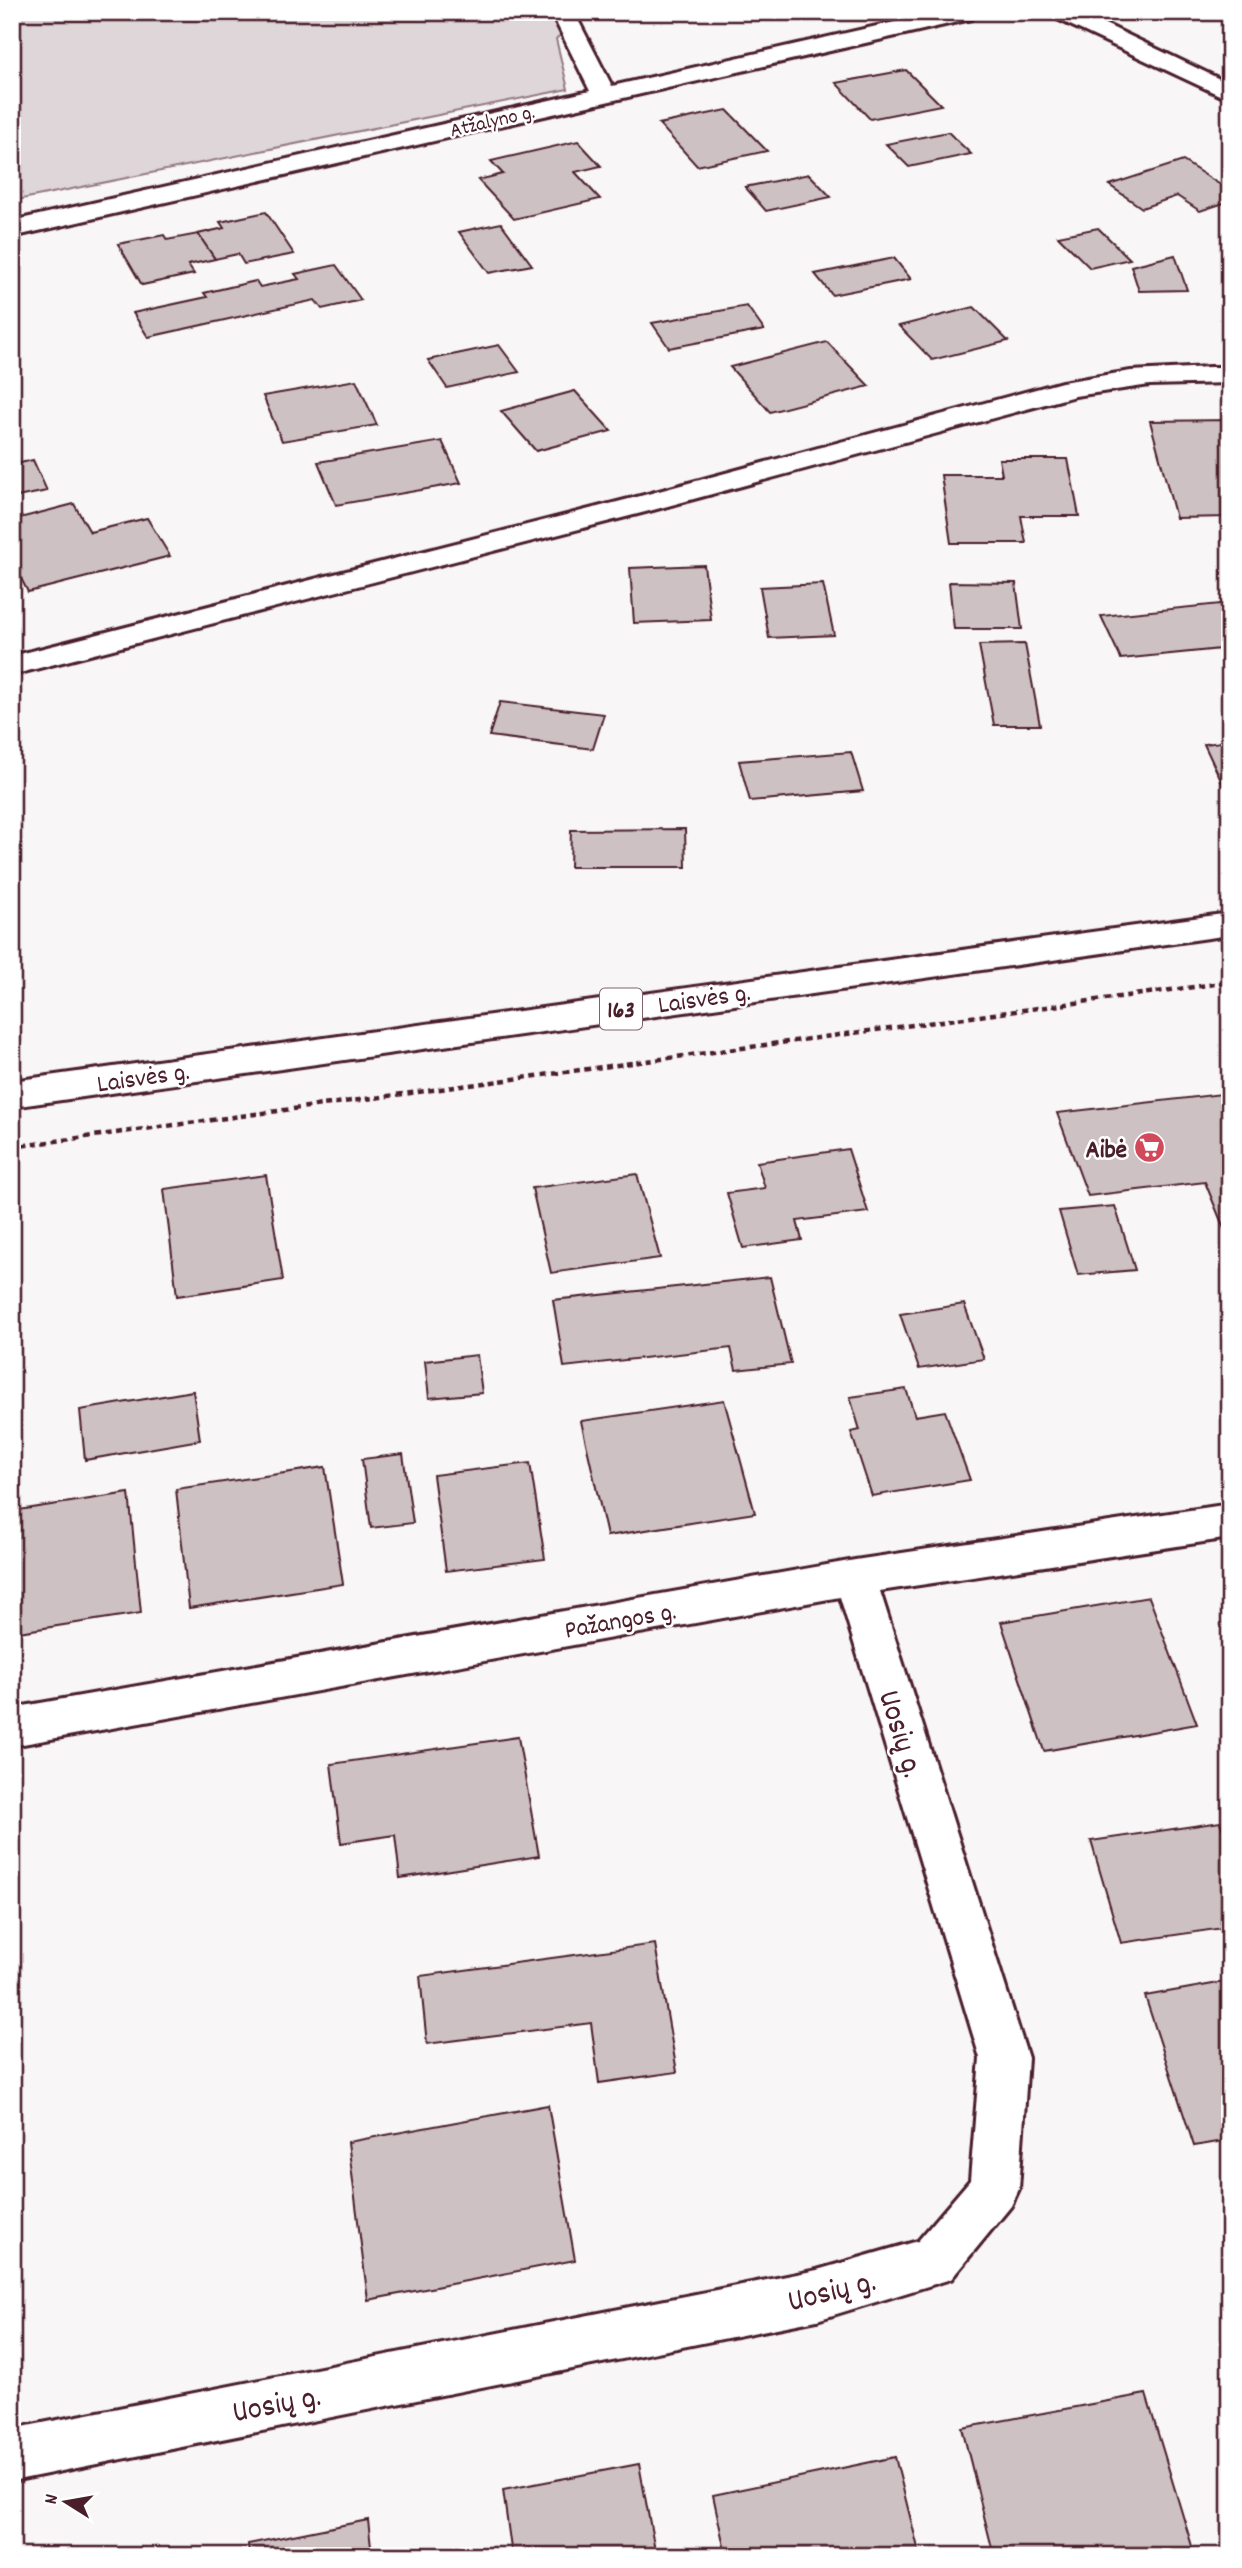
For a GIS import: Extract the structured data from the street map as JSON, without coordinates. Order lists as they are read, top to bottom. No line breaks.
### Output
{"streets":{"street":["Atžalyno g.","Laisvės g.","163","Pažangos g.","Uosių g."]},"crossings":[["Pažangos g.","Uosių g."]],"places":{"supermarket":["Aibė"]},"north":"left"}
